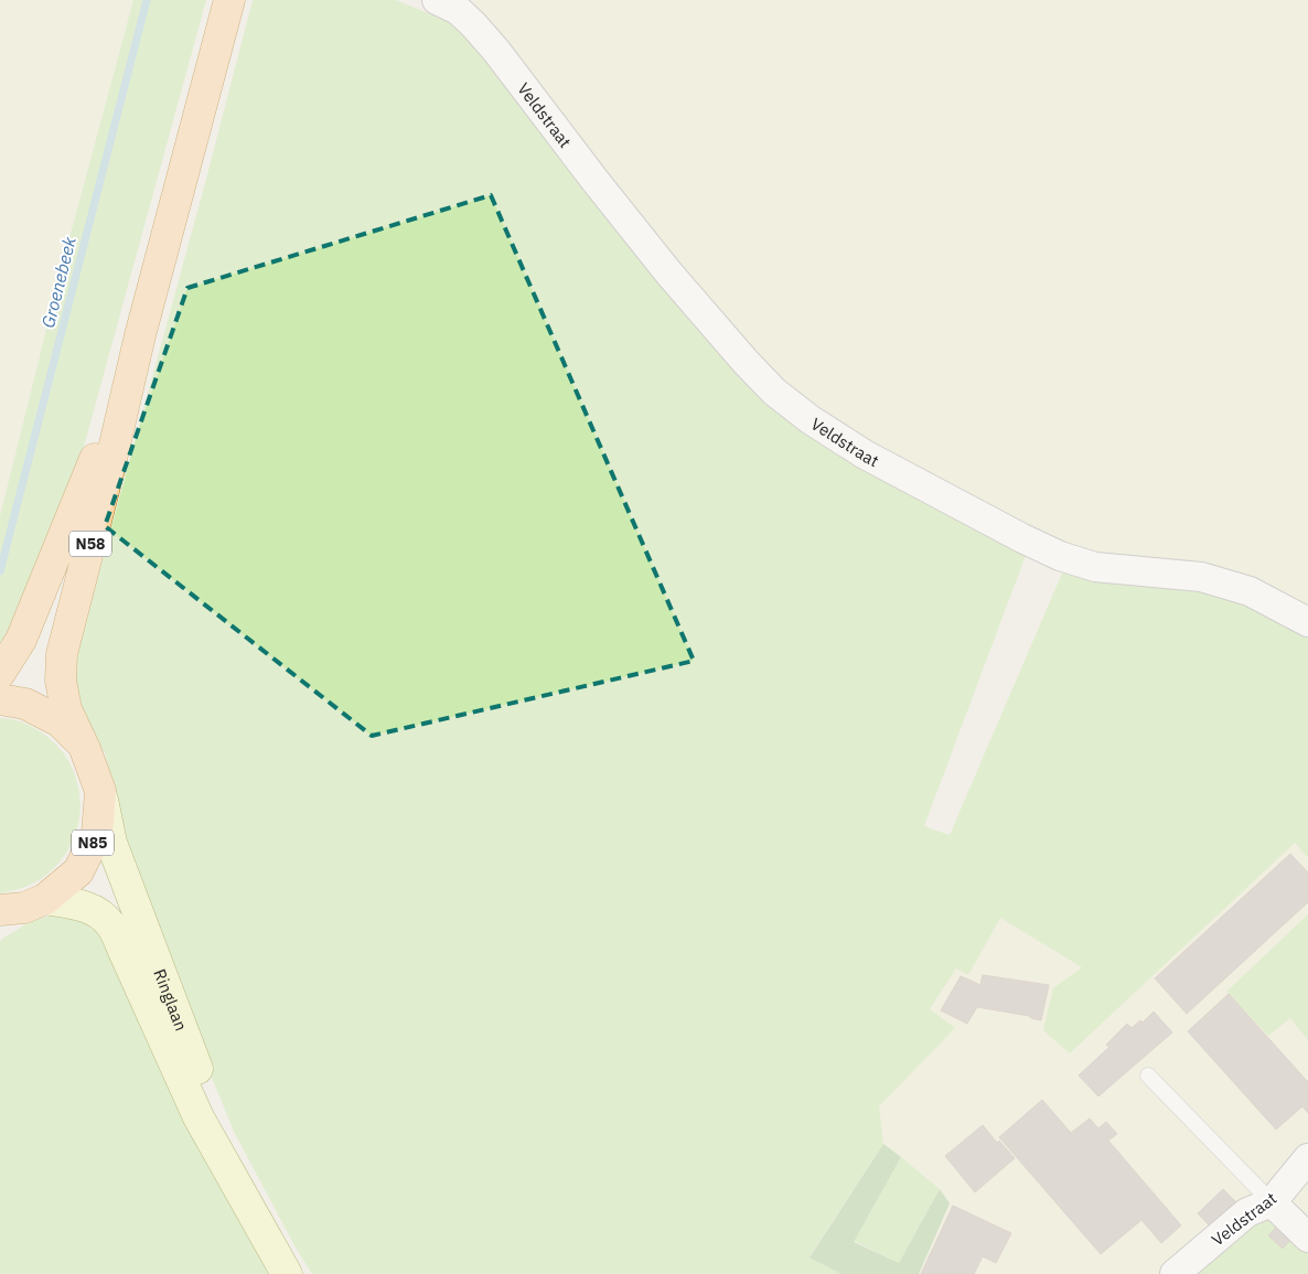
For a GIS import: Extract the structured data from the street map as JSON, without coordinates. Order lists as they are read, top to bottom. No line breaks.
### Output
{"streets":{"main road":["N58","N85","Ringlaan"],"street":["Veldstraat"]},"crossings":[["N58","N85"],["N85","Ringlaan"]],"water":["Groenebeek"]}
